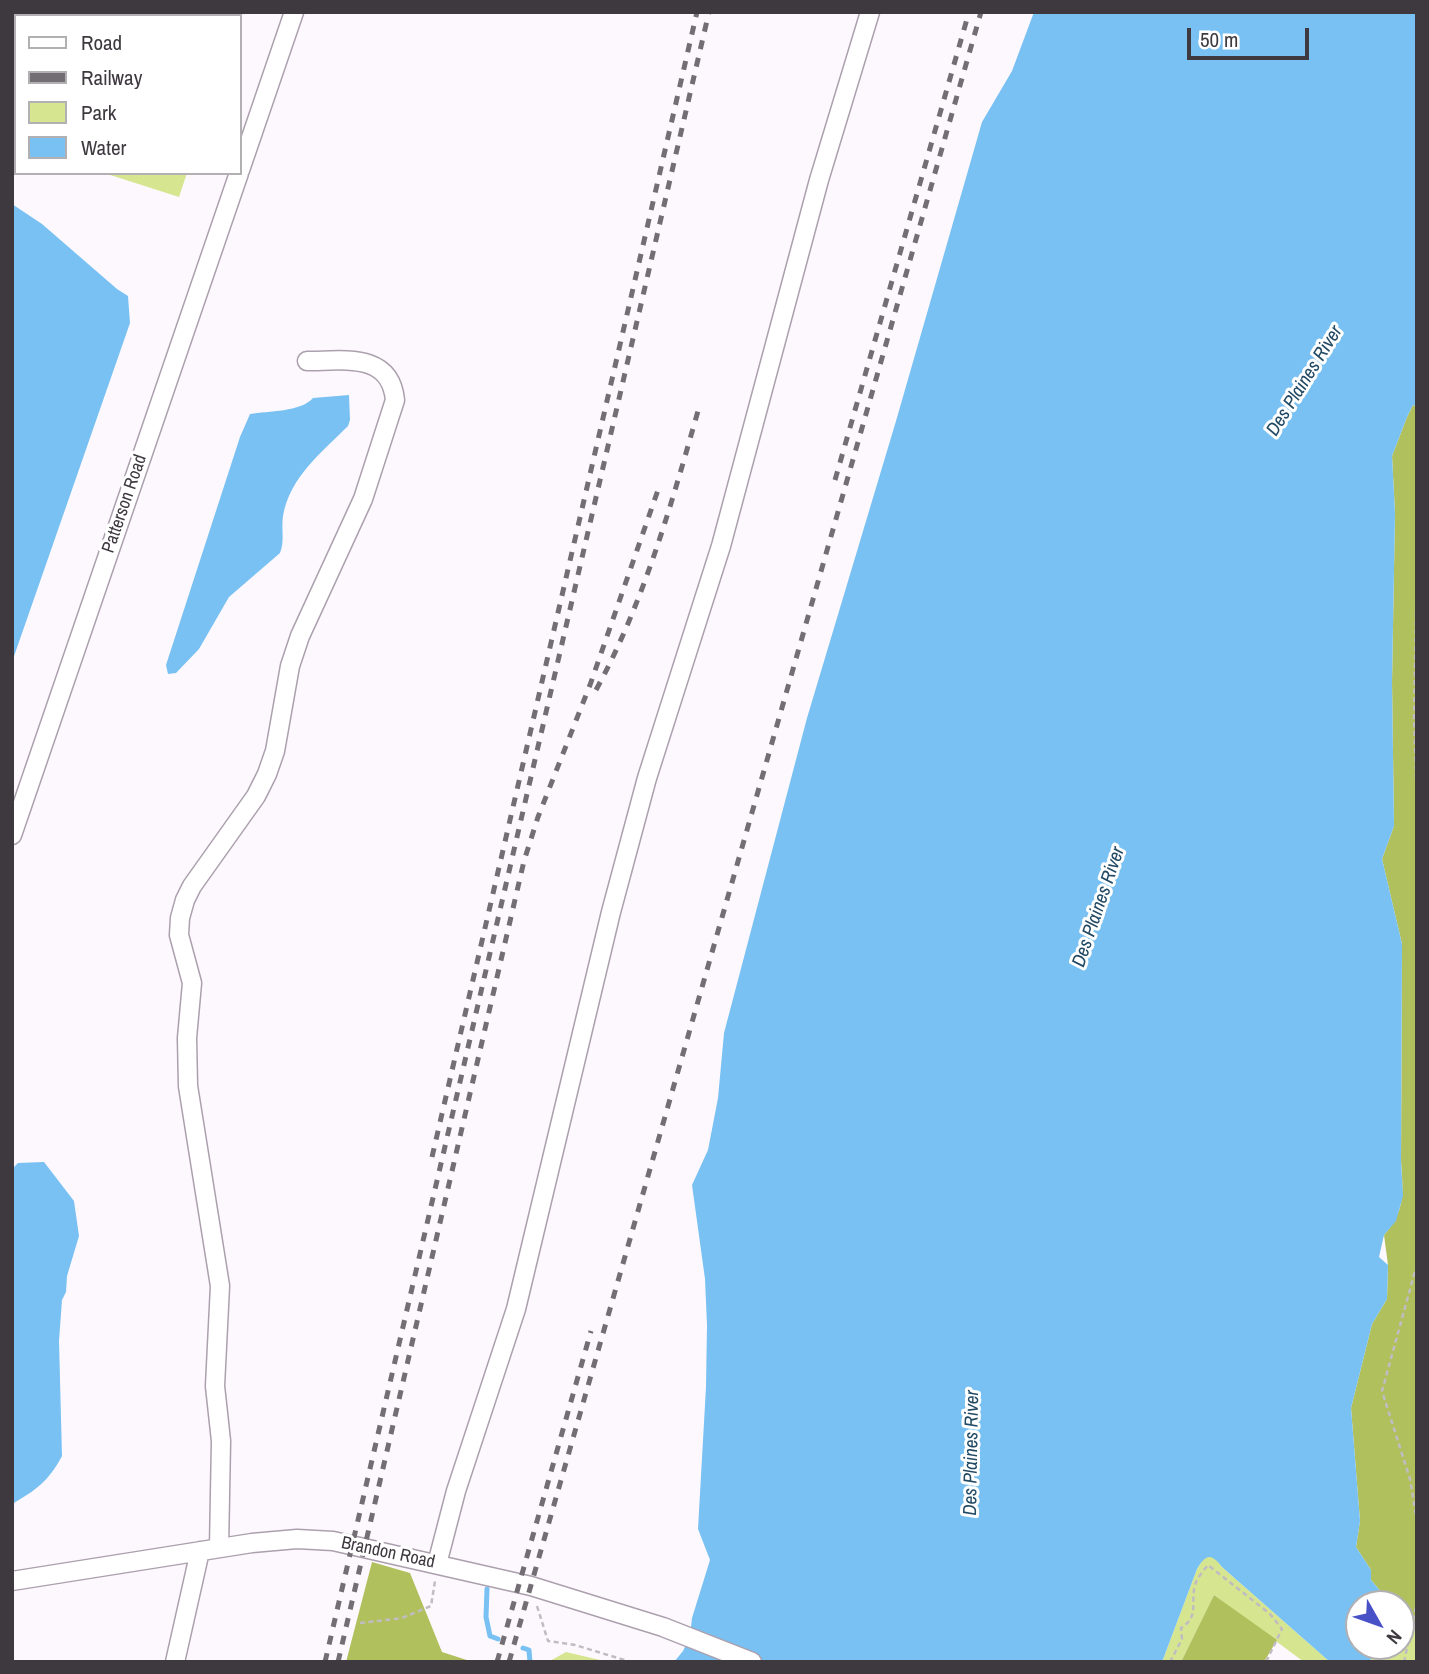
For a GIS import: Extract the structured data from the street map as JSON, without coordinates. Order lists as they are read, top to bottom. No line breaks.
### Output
{"streets":{"street":["Patterson Road","Brandon Road"]},"water":["Des Plaines River"],"legend":["Road","Railway","Park","Water"],"scale_bar":"50 m","north":"bottom right"}
